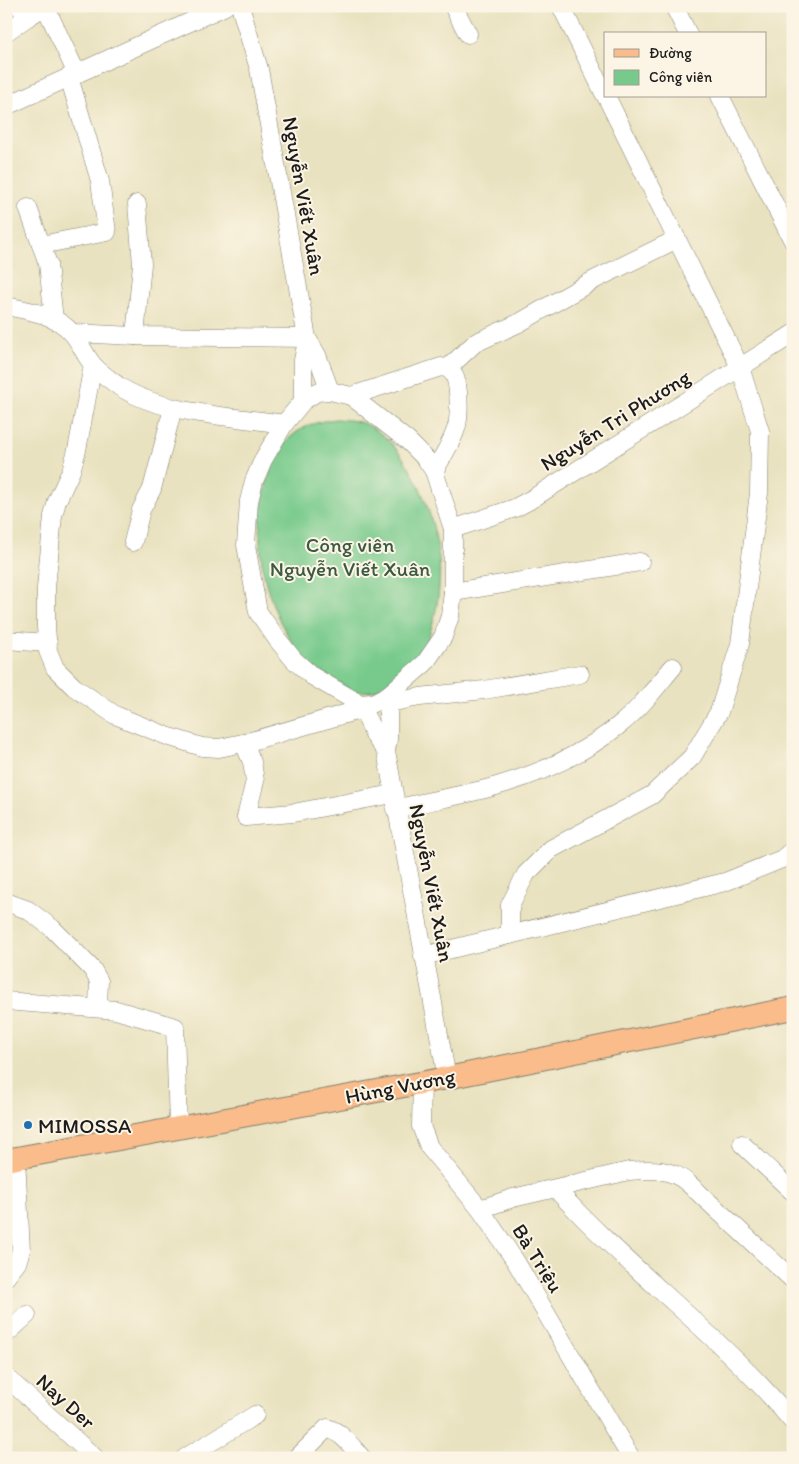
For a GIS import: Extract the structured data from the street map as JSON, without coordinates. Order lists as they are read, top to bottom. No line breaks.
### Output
{"streets":{"main road":["Hùng Vương"],"street":["Nguyễn Viết Xuân","Nguyễn Tri Phương","Bà Triệu","Nay Der"]},"crossings":[["Nguyễn Viết Xuân","Hùng Vương"],["Hùng Vương","Bà Triệu"]],"parks":["Công viên Nguyễn Viết Xuân"],"places":["MIMOSSA"],"legend":["Đường","Công viên"]}
